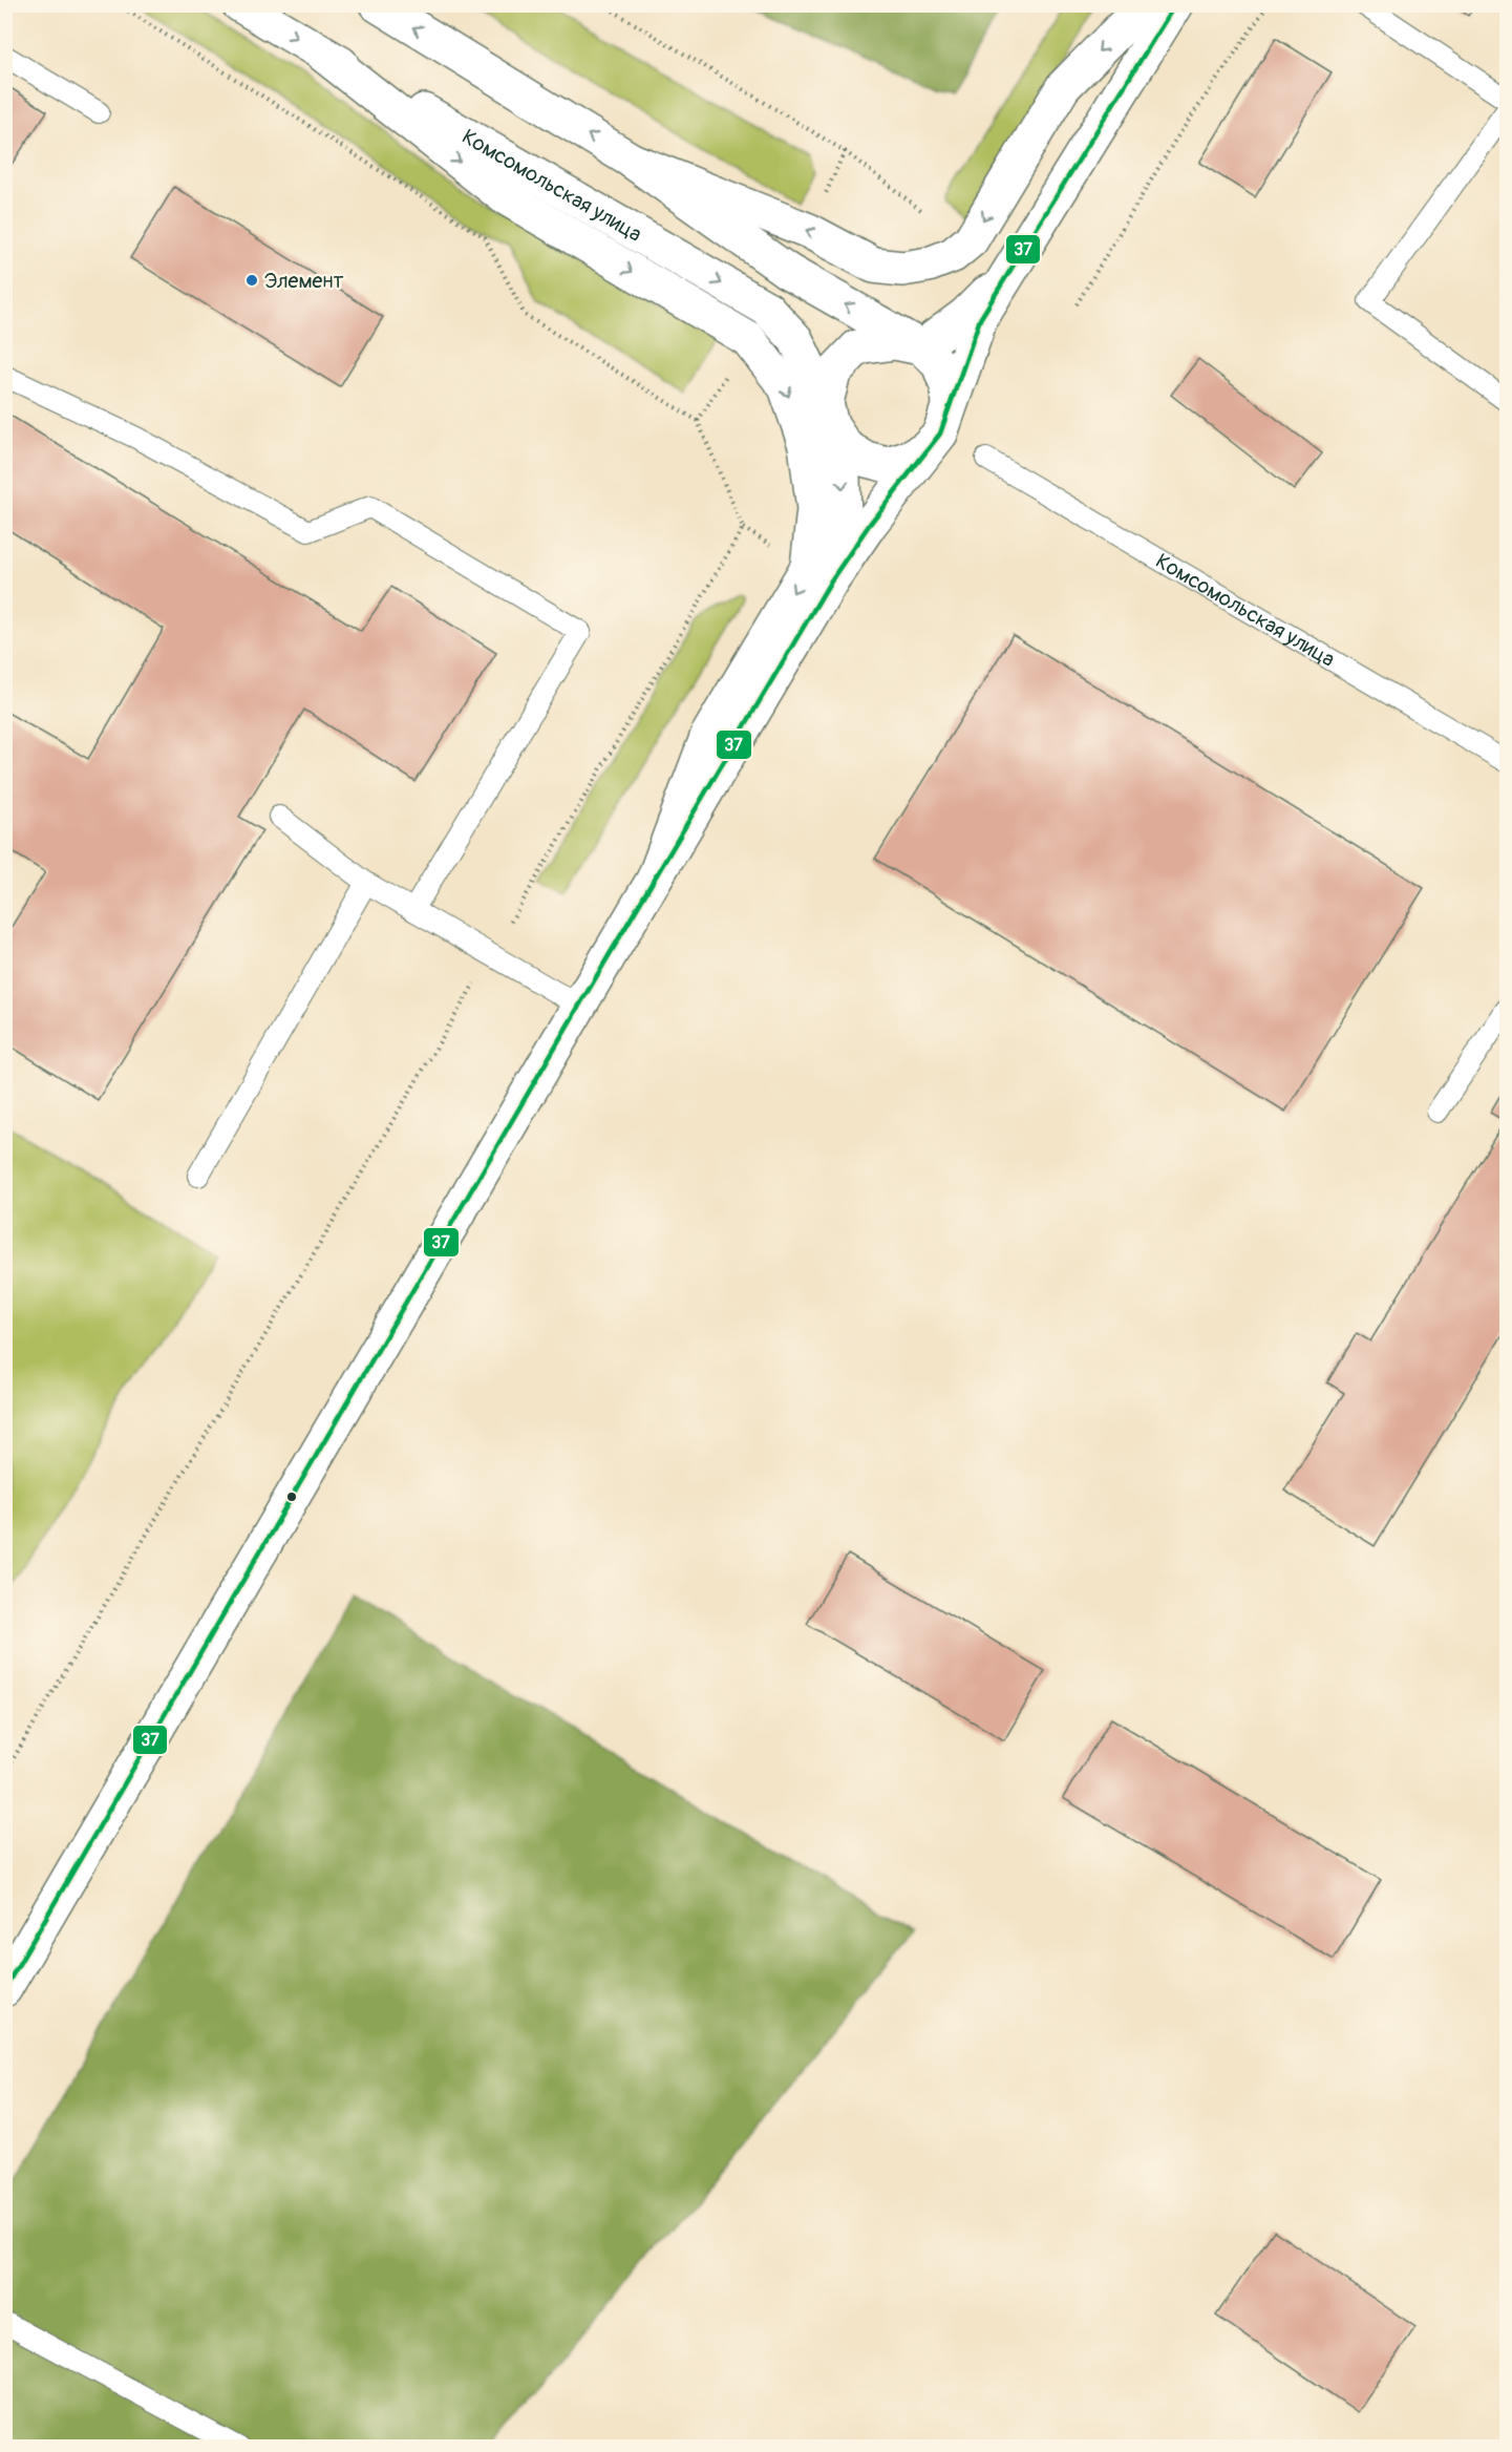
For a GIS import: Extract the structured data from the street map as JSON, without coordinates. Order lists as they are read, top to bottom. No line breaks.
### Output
{"streets":{"main road":["Комсомольская улица"]},"places":["Элемент"],"lines":["transit line 37"]}
